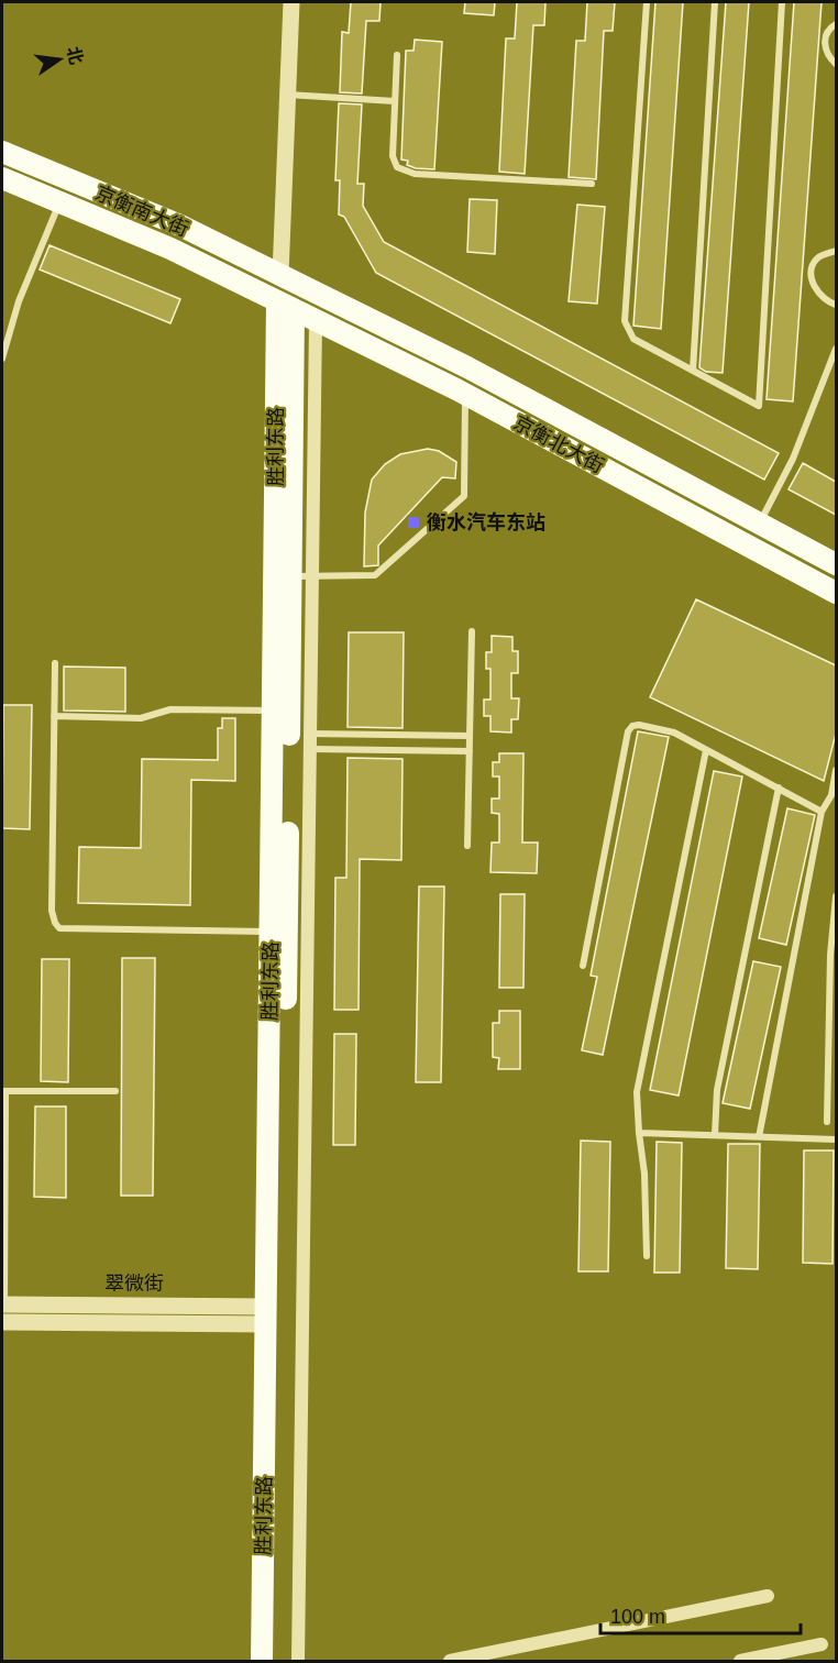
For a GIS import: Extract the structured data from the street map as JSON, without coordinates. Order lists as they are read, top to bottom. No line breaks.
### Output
{"streets":{"main road":["京衡南大街","京衡北大街","胜利东路"],"street":["翠微街"]},"crossings":[["京衡南大街","京衡北大街"],["京衡南大街","胜利东路"],["京衡北大街","胜利东路"],["胜利东路","翠微街"]],"places":{"transit":["衡水汽车东站"]},"scale_bar":"100 m","north":"right"}
